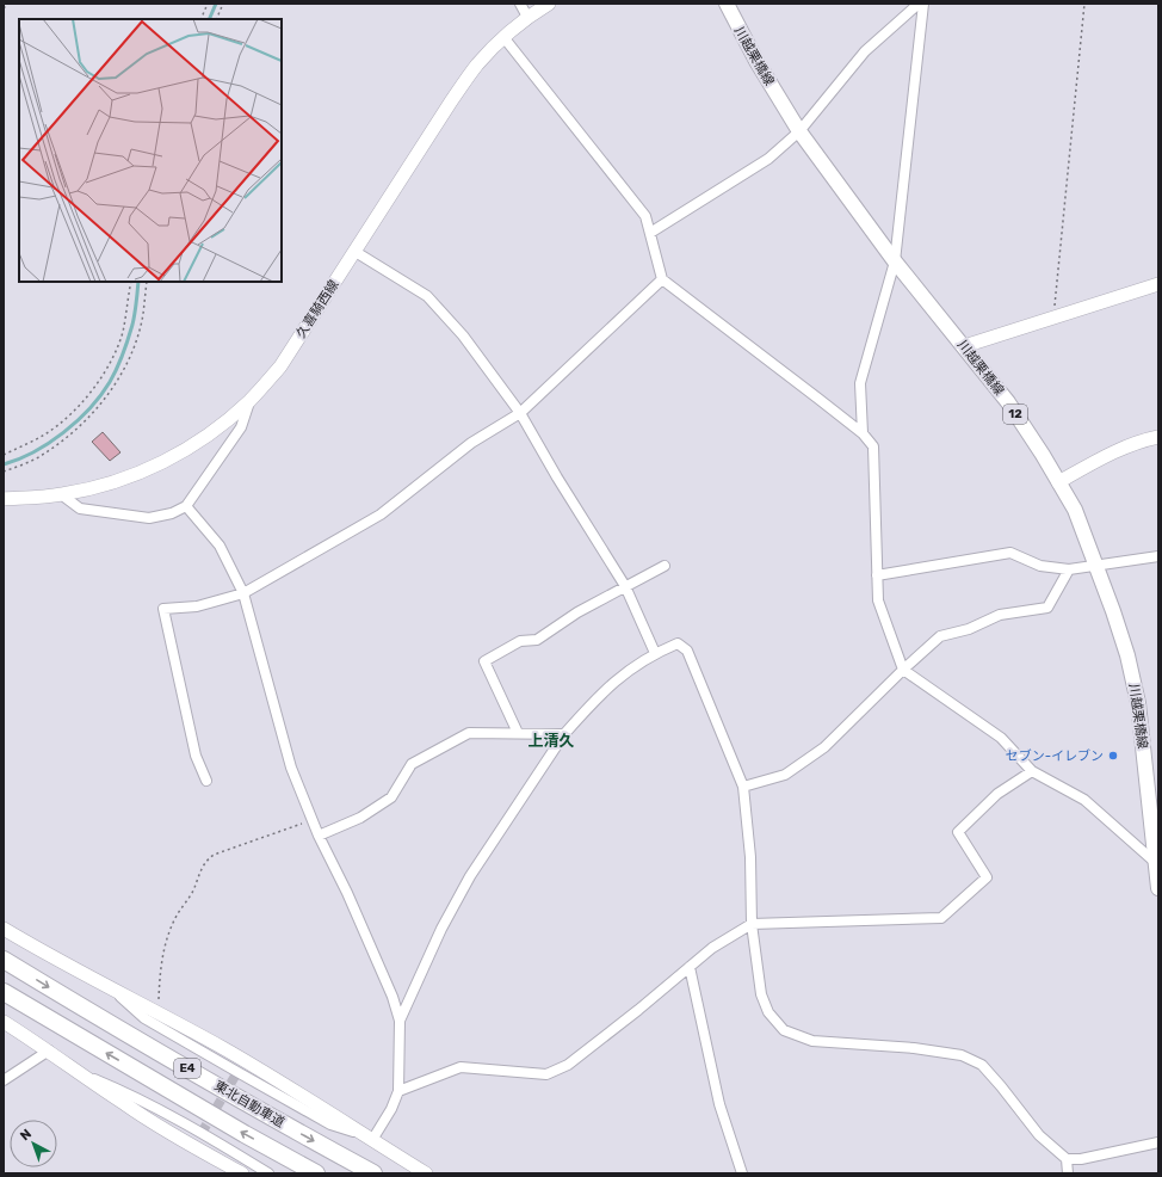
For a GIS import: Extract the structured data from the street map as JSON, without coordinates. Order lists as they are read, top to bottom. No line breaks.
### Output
{"streets":{"highway":["E4","東北自動車道"],"main road":["川越栗橋線","12"],"street":["久喜騎西線"]},"districts":["上清久"],"places":["セブン-イレブン"],"north":"top left"}
